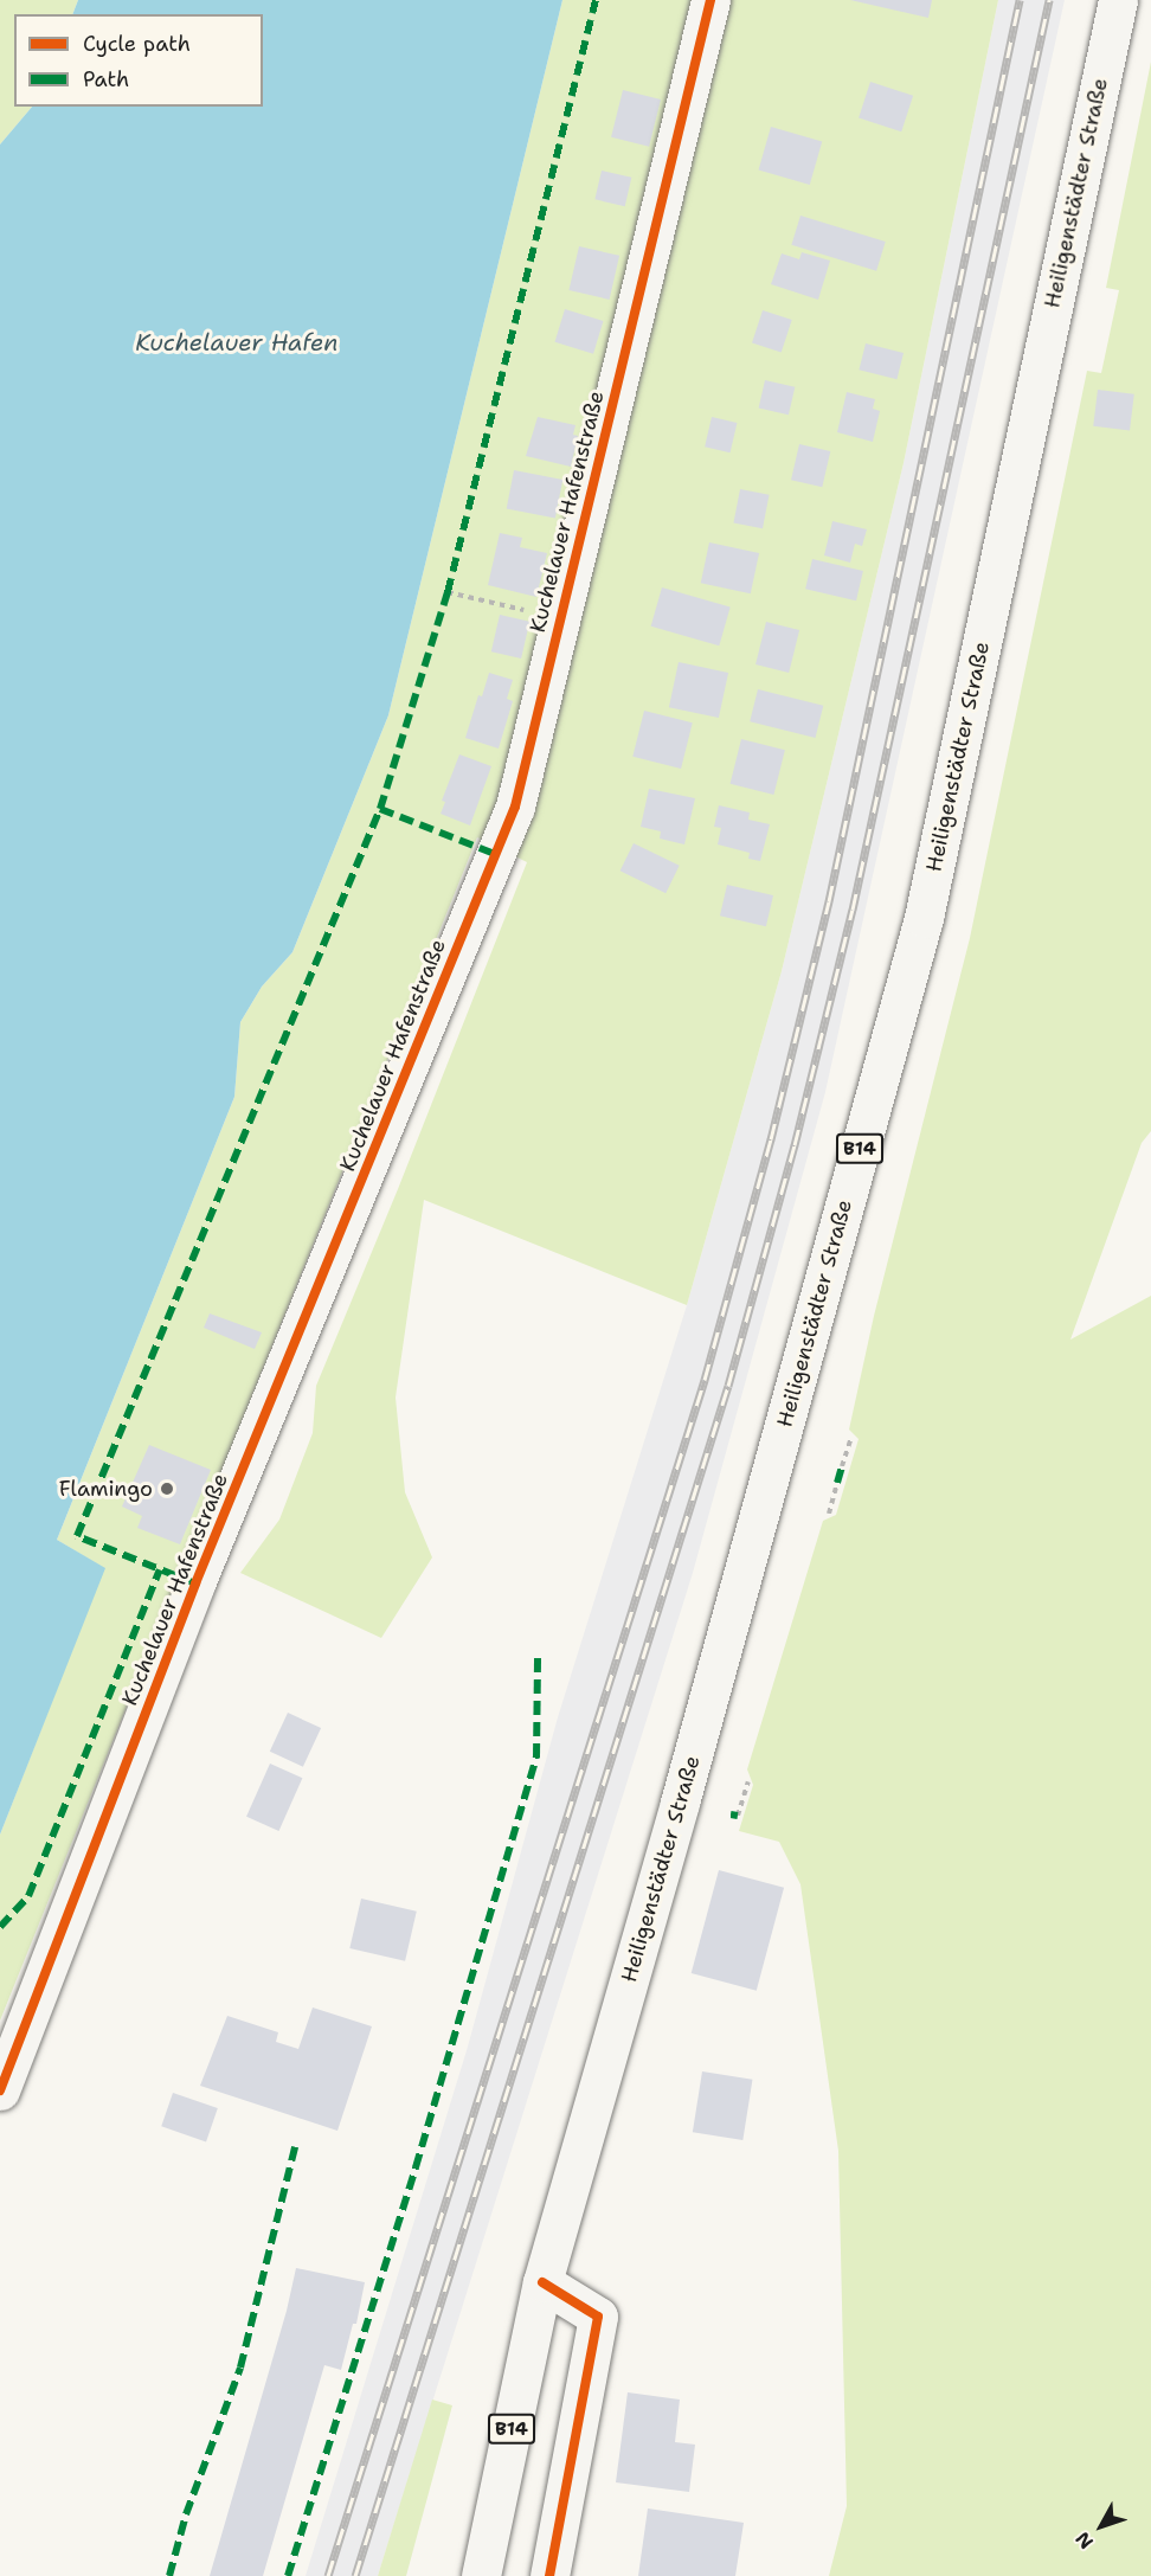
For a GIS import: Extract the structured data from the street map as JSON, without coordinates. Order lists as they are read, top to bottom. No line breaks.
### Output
{"streets":{"main road":["Heiligenstädter Straße","Kuchelauer Hafenstraße","B14"]},"water":["Kuchelauer Hafen"],"places":["Flamingo"],"legend":["Cycle path","Path"],"north":"bottom left"}
